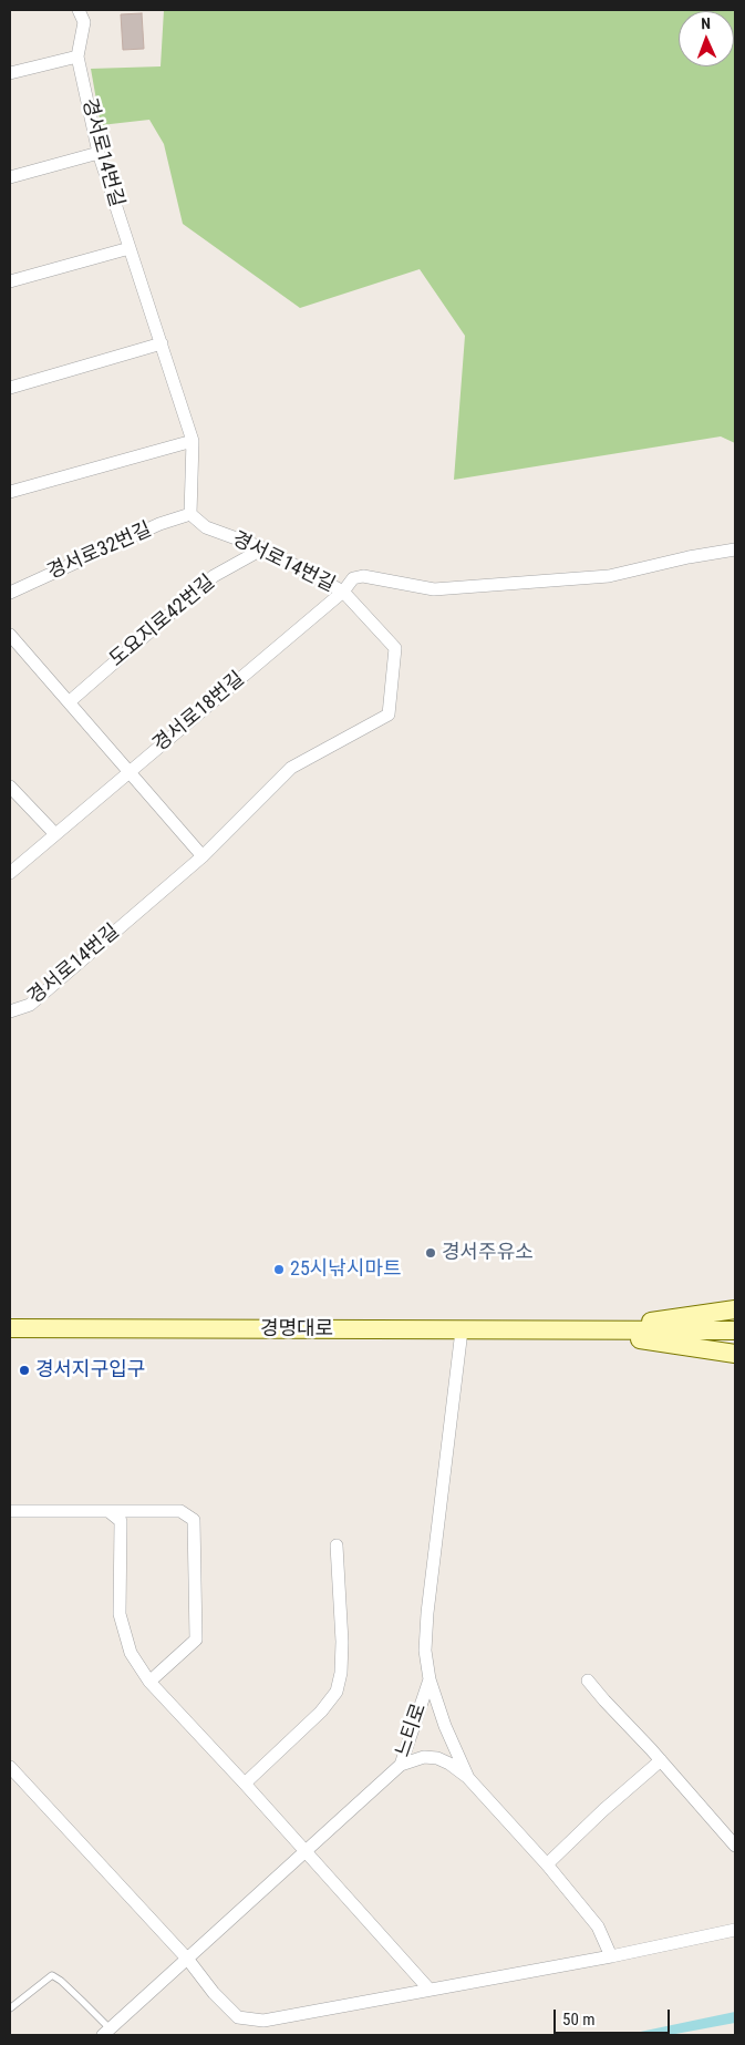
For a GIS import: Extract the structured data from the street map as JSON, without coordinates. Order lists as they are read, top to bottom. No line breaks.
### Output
{"streets":{"main road":["경명대로"],"street":["경서로14번길","경서로32번길","도요지로42번길","경서로18번길","느티로"]},"crossings":[["경서로14번길","경서로32번길"],["경서로14번길","도요지로42번길"],["경서로14번길","경서로18번길"],["경명대로","느티로"]],"places":["경서주유소","25시낚시마트","경서지구입구"],"scale_bar":"50 m","north":"top"}
